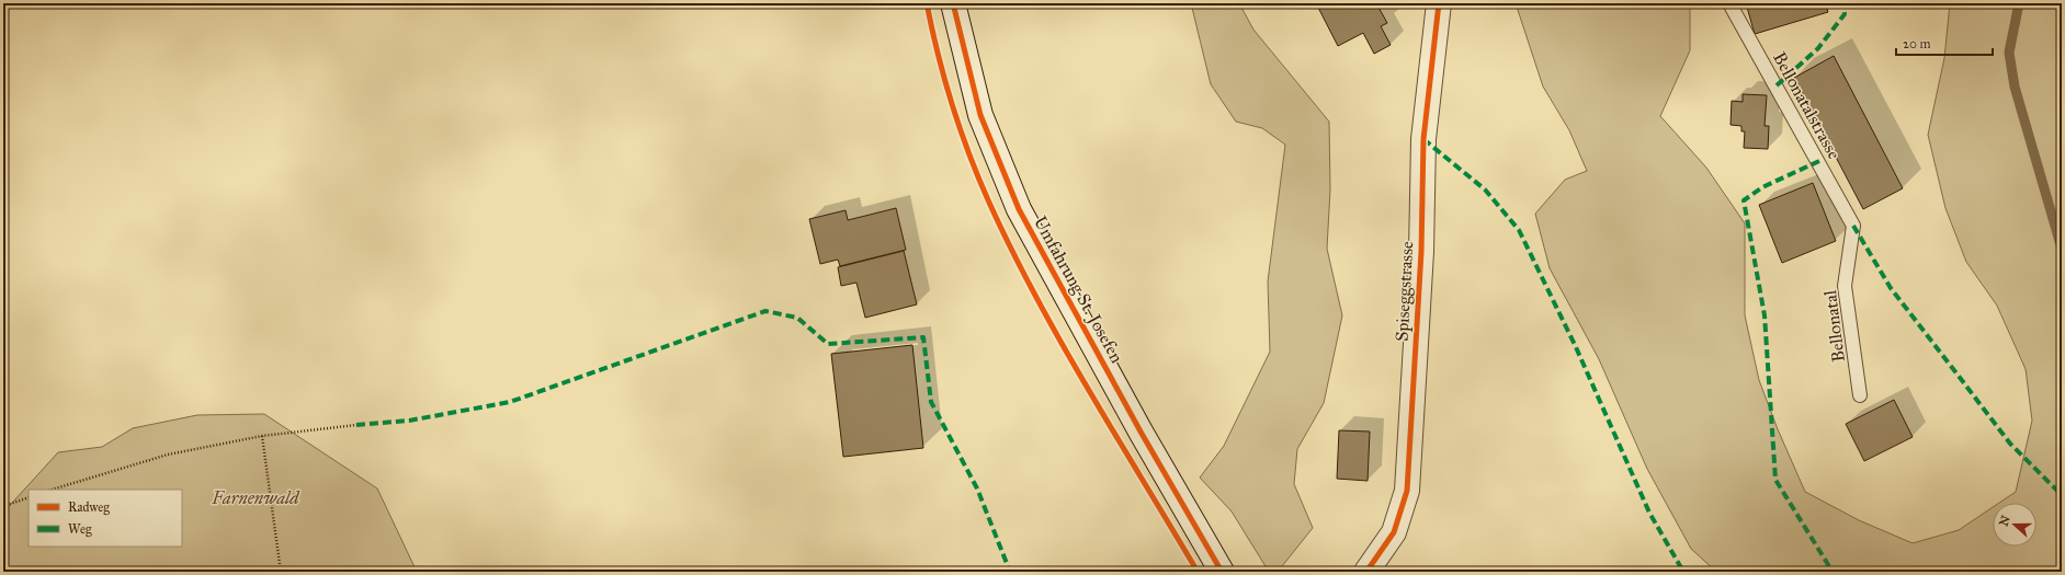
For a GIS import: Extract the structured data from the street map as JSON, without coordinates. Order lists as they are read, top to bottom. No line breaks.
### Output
{"streets":{"street":["Umfahrung St. Josefen","Spiseggstrasse"],"lane":["Bellonatalstrasse","Bellonatal"]},"crossings":[["Bellonatalstrasse","Bellonatal"]],"parks":["Farnenwald"],"legend":["Radweg","Weg"],"scale_bar":"20 m","north":"left"}
